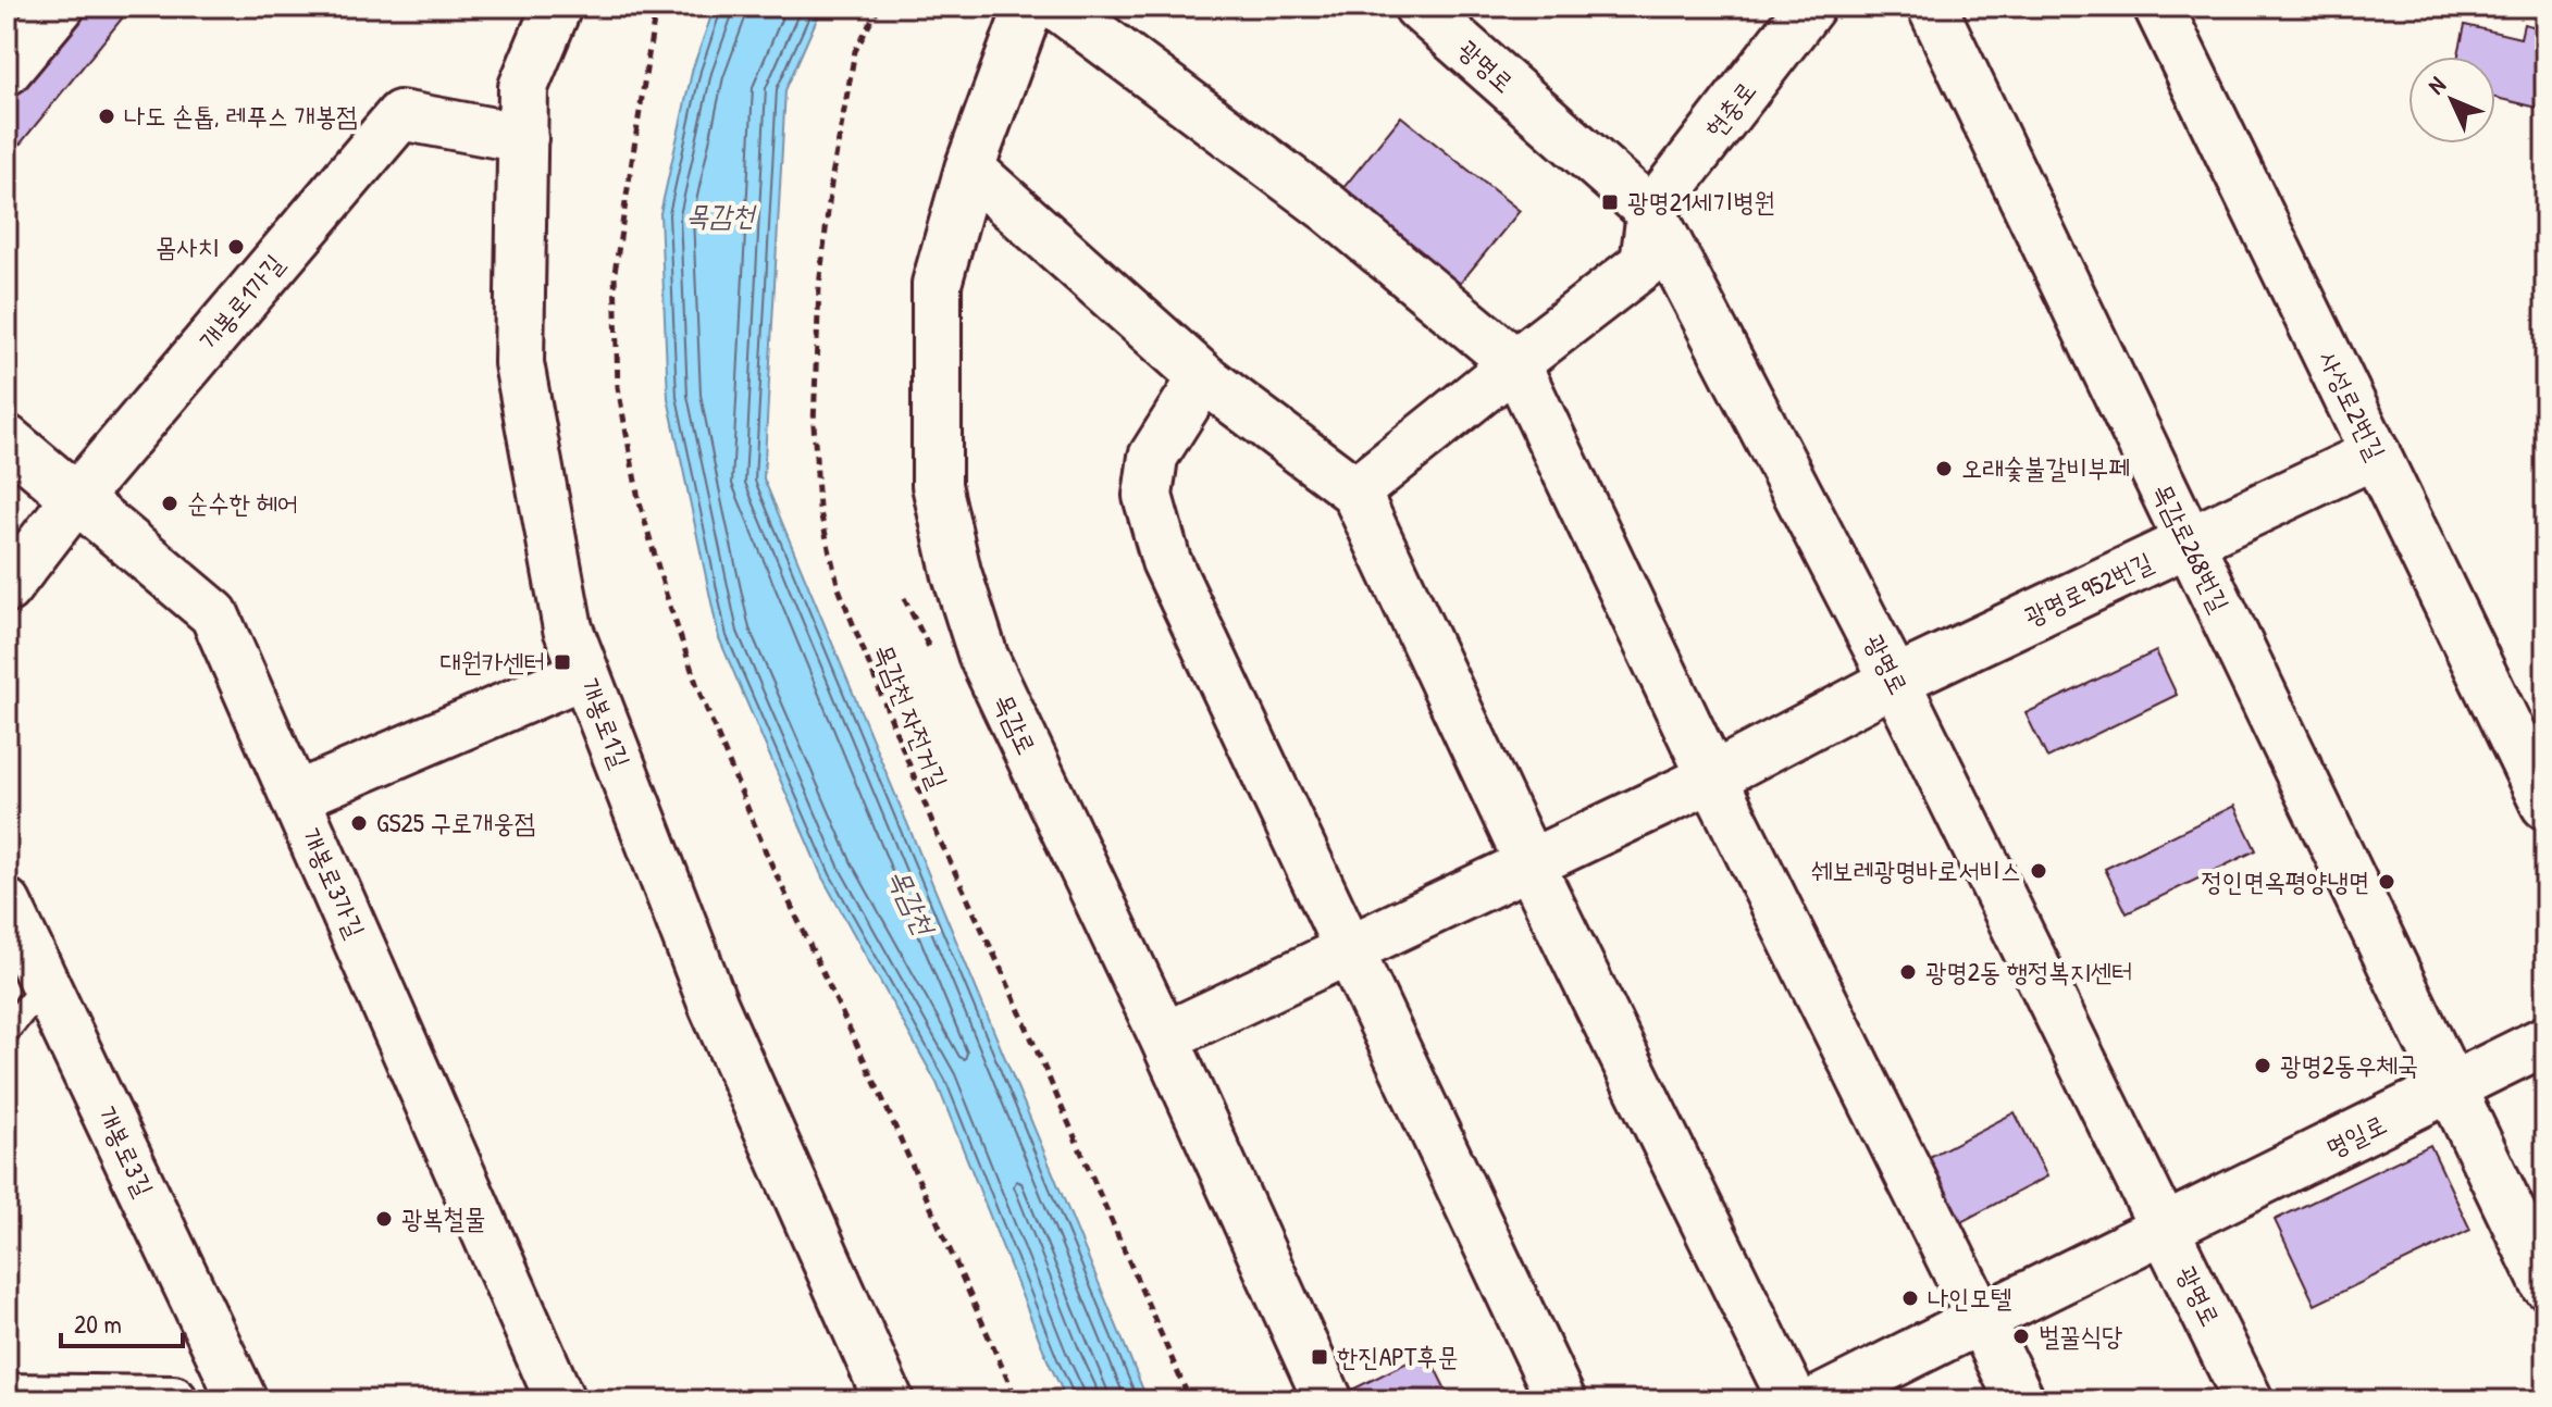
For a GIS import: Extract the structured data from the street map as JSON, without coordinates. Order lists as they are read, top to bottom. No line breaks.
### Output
{"streets":{"street":["광명로","현충로","개봉로1가길","사성로2번길","목감로268번길","광명로952번길","개봉로1길","목감로","개봉로3가길","명일로","개봉로3길"],"path":["목감천 자전거길"]},"crossings":[["광명로","현충로"],["광명로","광명로952번길"],["광명로","명일로"],["개봉로1가길","개봉로1길"],["개봉로1가길","개봉로3가길"],["사성로2번길","광명로952번길"],["목감로268번길","광명로952번길"],["목감로268번길","명일로"],["광명로952번길","목감로"]],"water":["목감천"],"places":{"other":["나도 손톱, 레푸스 개봉점","몸사치","오래숯불갈비부페","순수한 헤어","GS25 구로개웅점","쉐보레광명바로서비스","정인면옥평양냉면","광명2동 행정복지센터","광명2동우체국","광복철물","나인모텔","벌꿀식당"],"transit":["광명21세기병원","대원카센터","한진APT후문"]},"scale_bar":"20 m","north":"top left"}
